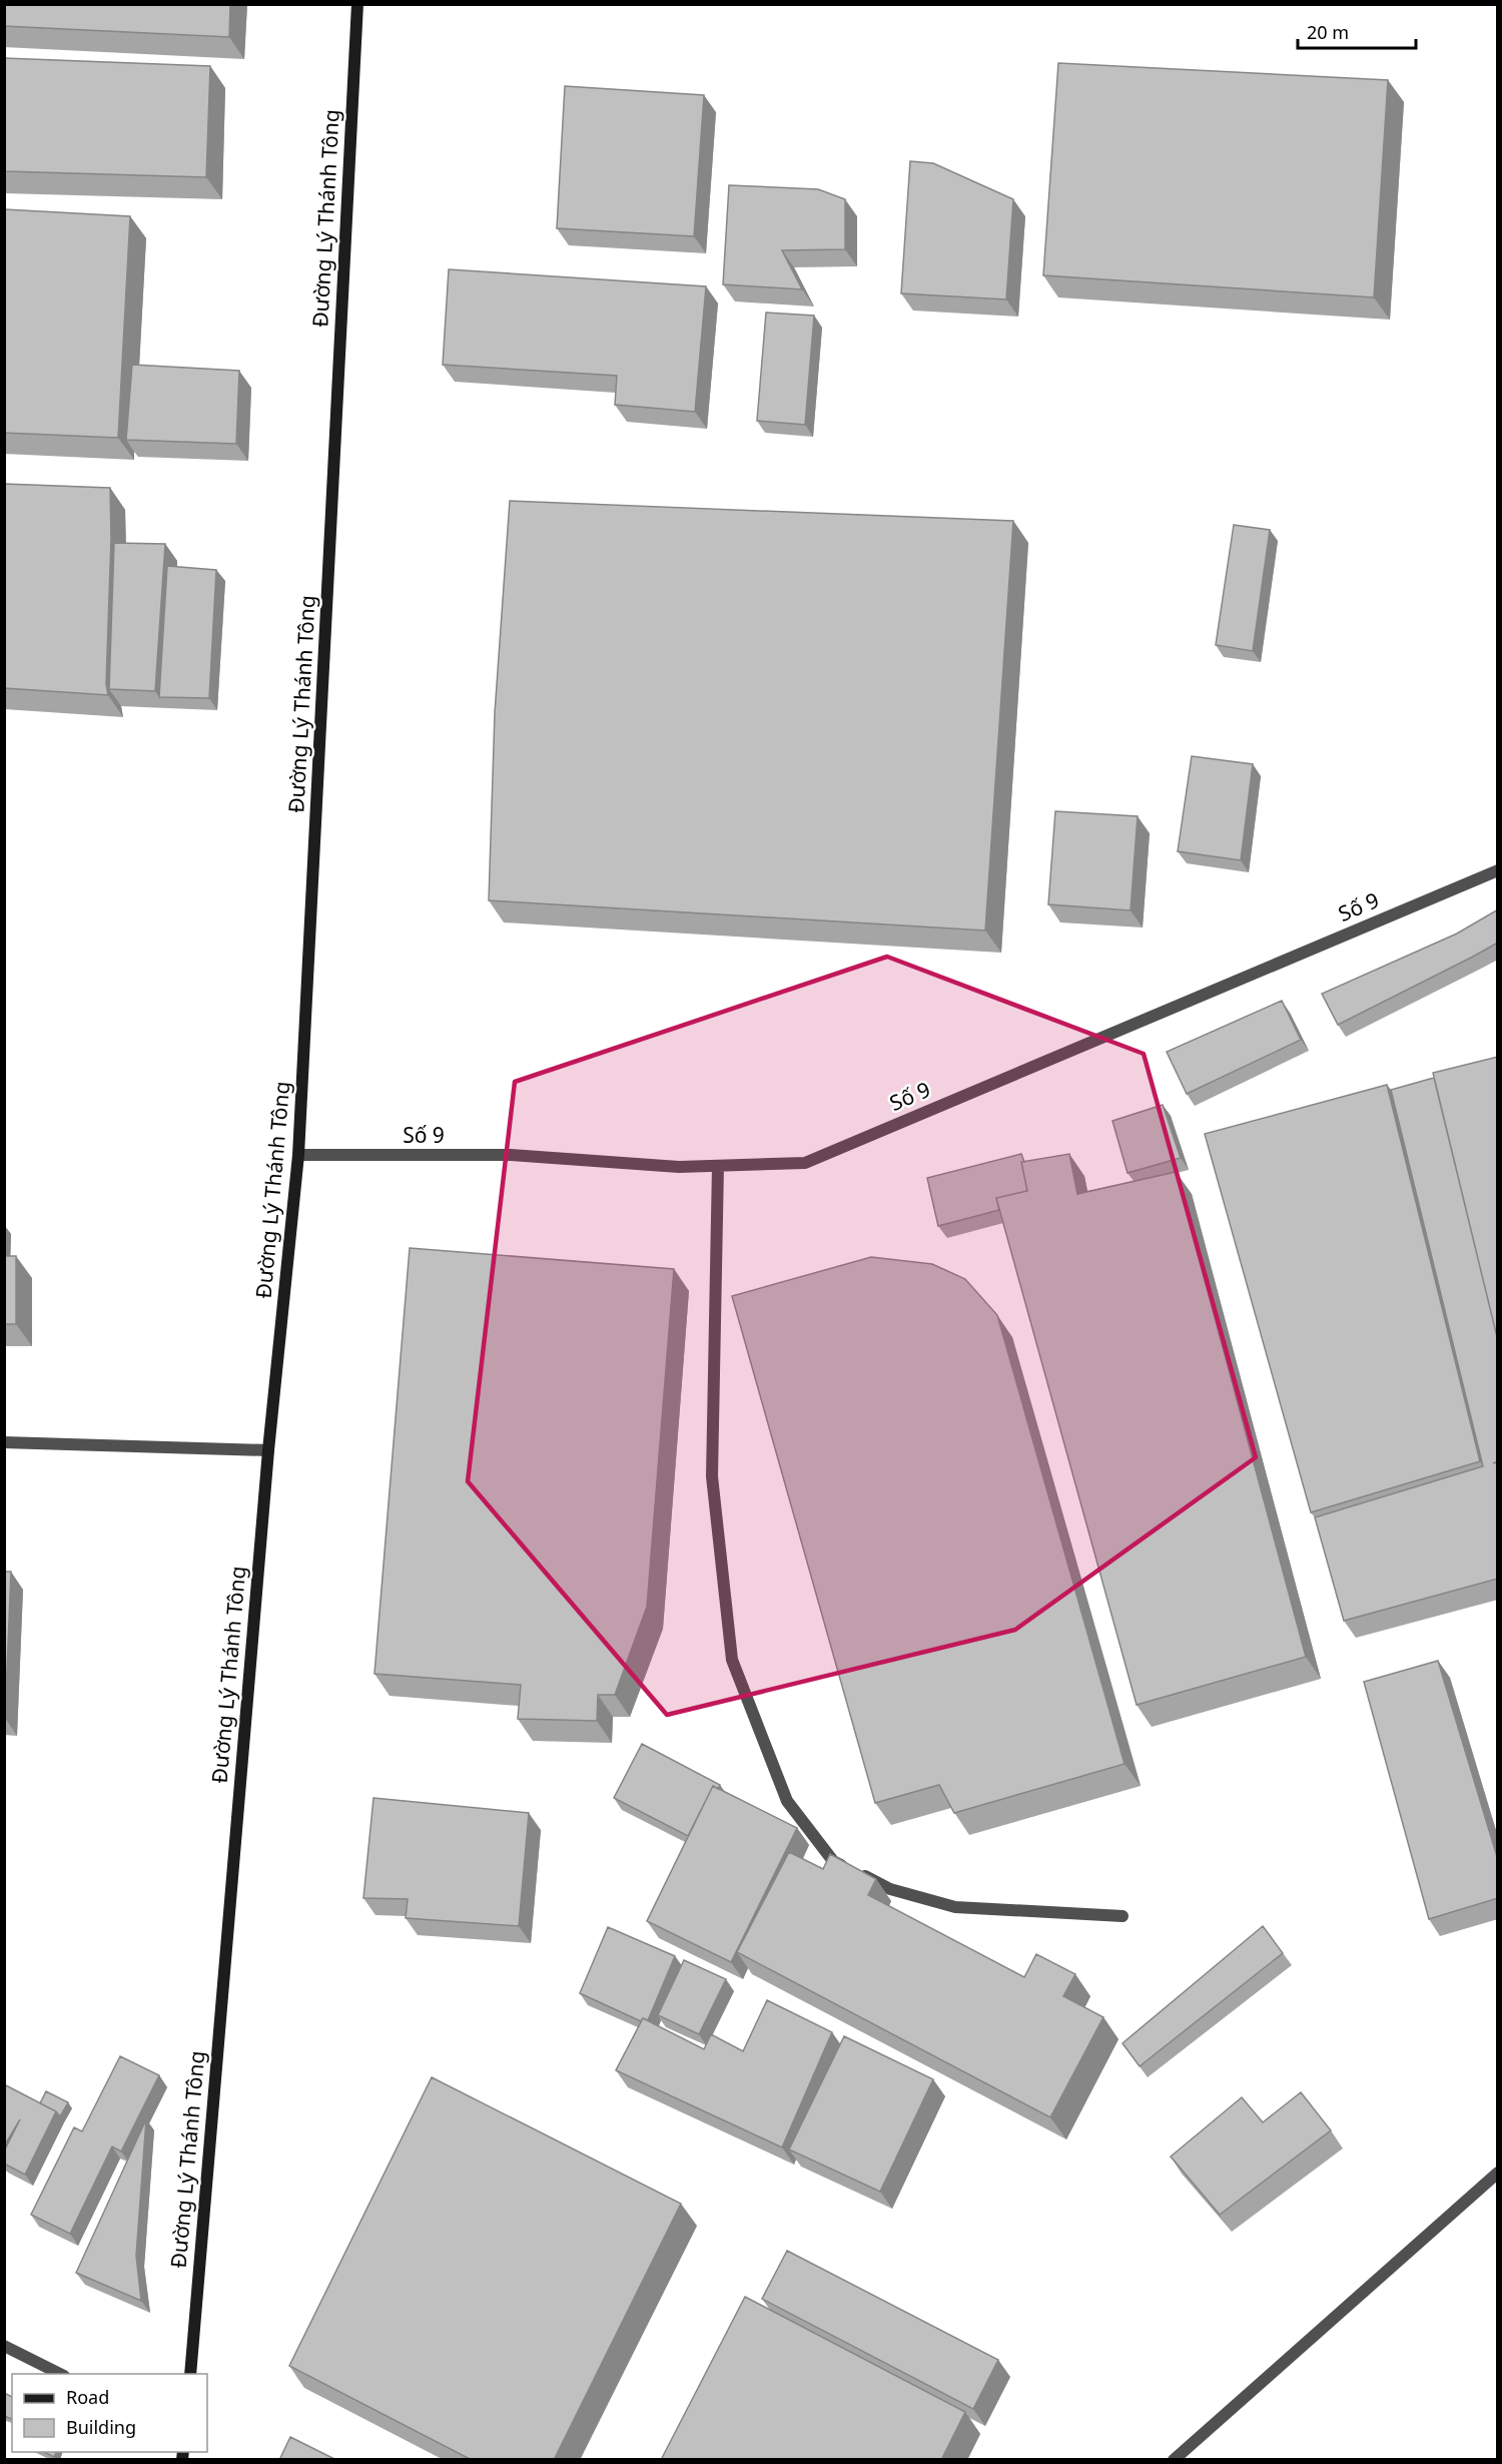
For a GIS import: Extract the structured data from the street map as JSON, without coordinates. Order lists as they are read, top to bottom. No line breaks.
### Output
{"streets":{"street":["Đường Lý Thánh Tông","Số 9"]},"crossings":[["Đường Lý Thánh Tông","Số 9"]],"legend":["Road","Building"],"scale_bar":"20 m"}
